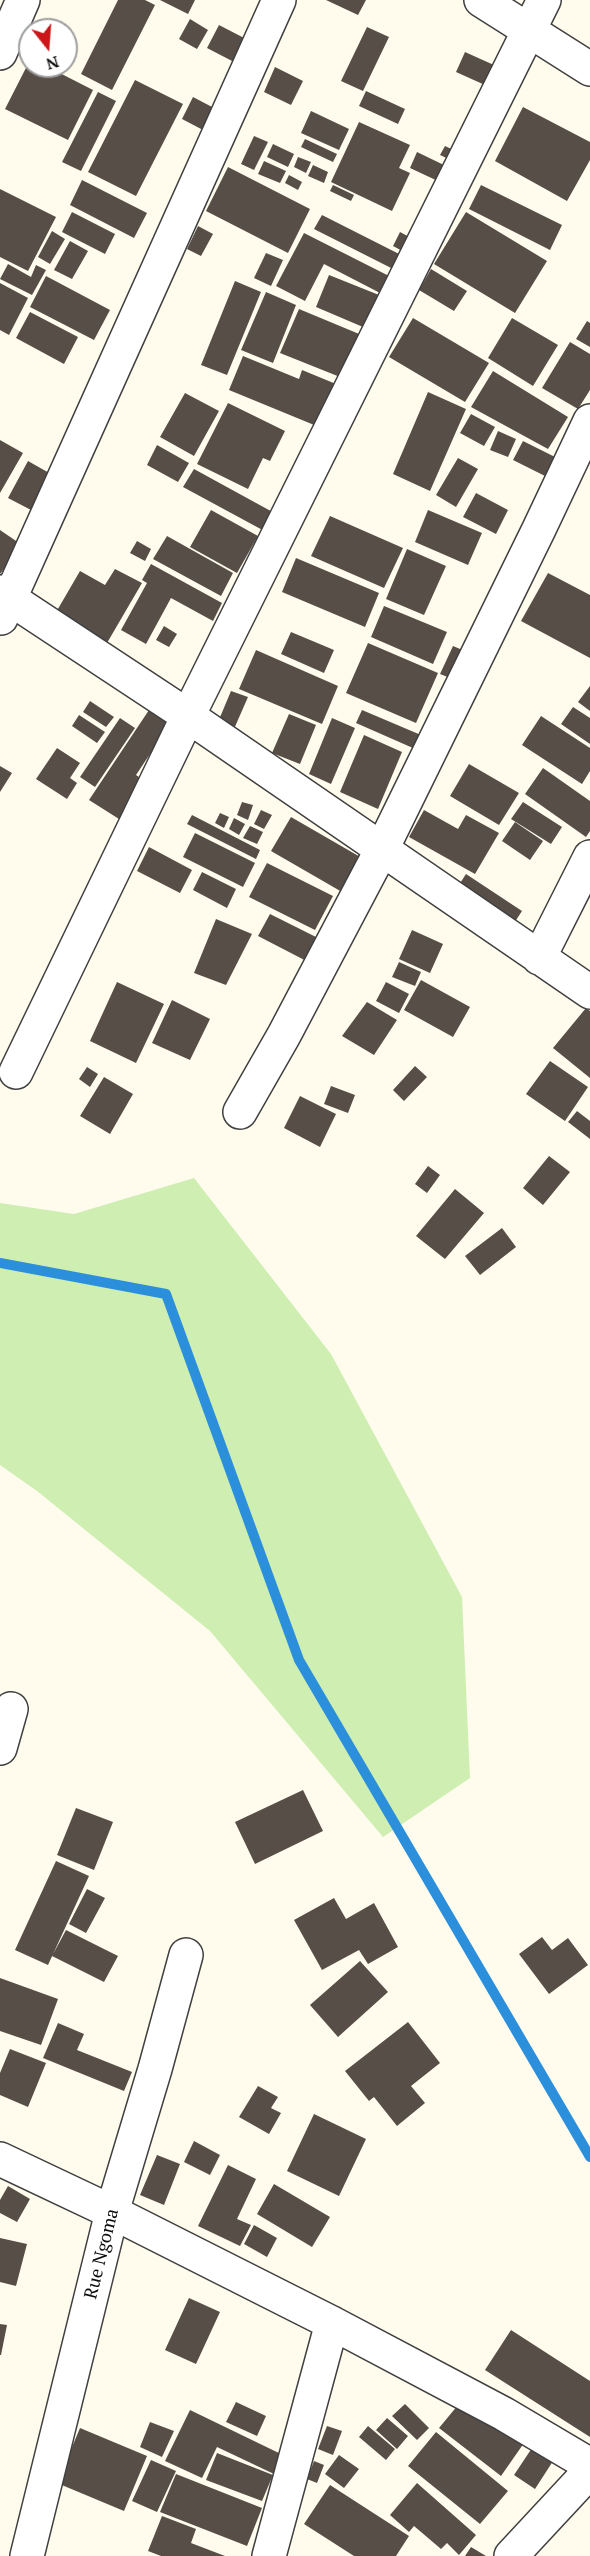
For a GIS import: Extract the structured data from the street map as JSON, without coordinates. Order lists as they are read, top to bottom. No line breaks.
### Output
{"streets":{"street":["Rue Ngoma"]},"north":"bottom"}
